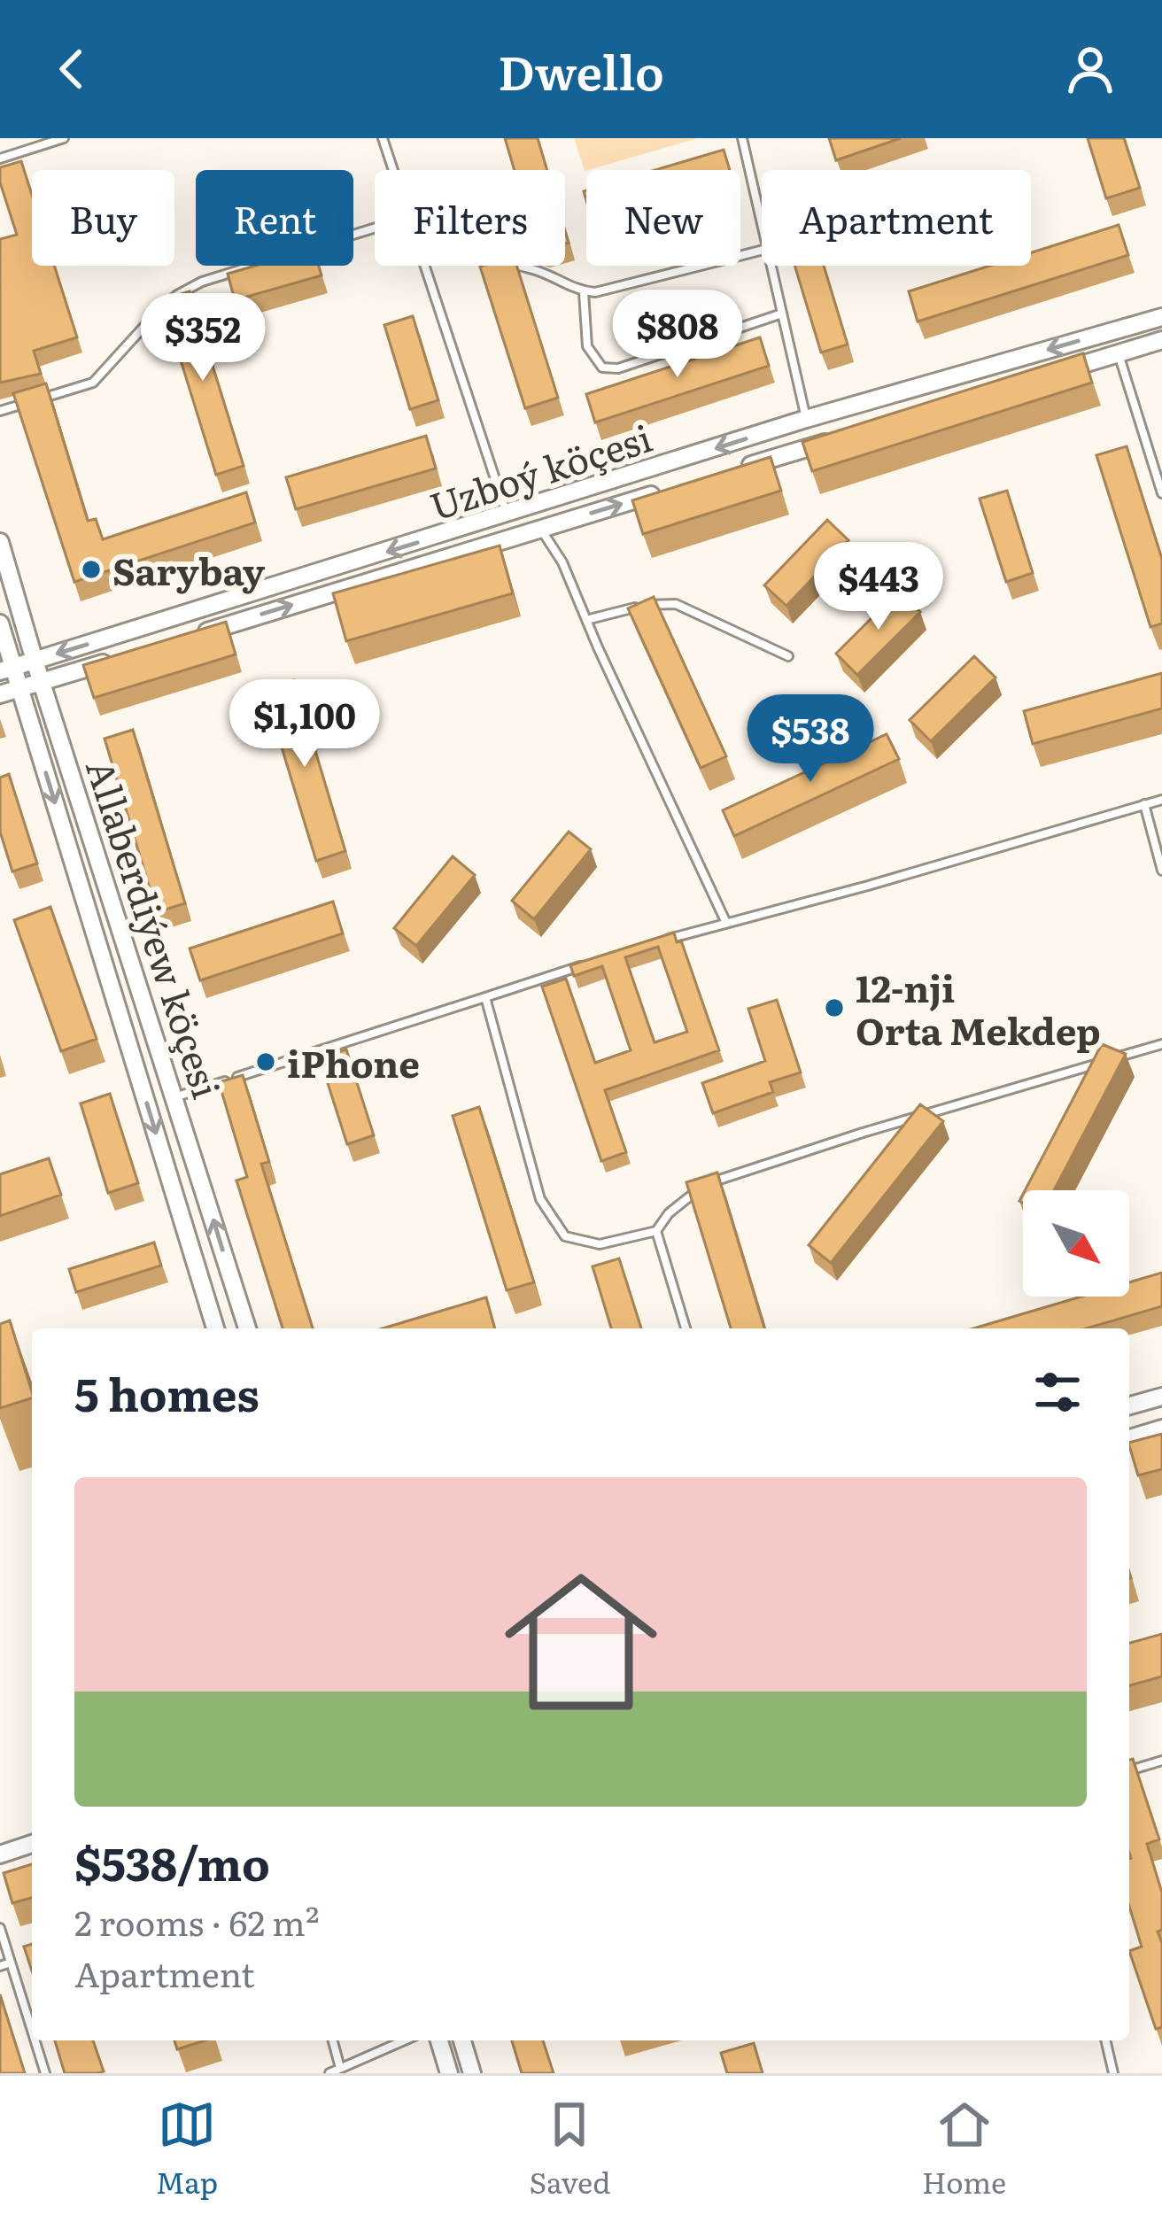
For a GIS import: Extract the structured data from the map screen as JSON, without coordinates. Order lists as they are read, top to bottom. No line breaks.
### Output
{"streets":{"street":["Uzboý köçesi","Allaberdiýew köçesi"]},"crossings":[["Uzboý köçesi","Allaberdiýew köçesi"]],"places":["Sarybay","12-nji Orta Mekdep","iPhone"],"north":"bottom right","page":{"header":"Dwello","chip":["Buy","Rent","Filters","New","Apartment"],"price":["$808","$352","$443","$1,100","$538"],"heading":"5 homes","list":[{"name":"$538/mo","note":"2 rooms · 62 m² · Apartment"}],"tabs":["Map","Saved","Home"]}}
